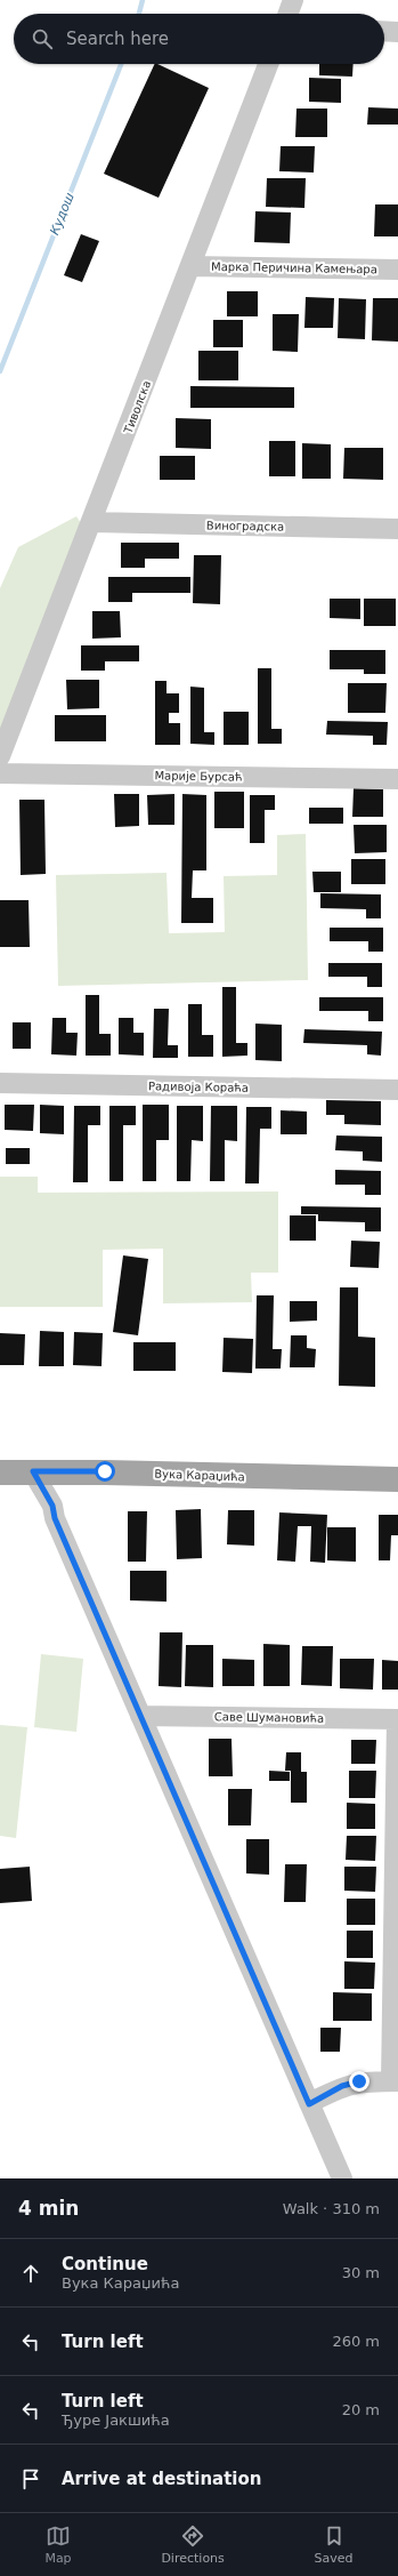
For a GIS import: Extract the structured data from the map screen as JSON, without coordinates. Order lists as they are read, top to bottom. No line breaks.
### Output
{"streets":{"main road":["Вука Караџића"],"street":["Марка Перичина Камењара","Тиволска","Виноградска","Марије Бурсаћ","Радивоја Кораћа","Саве Шумановића"]},"crossings":[["Марка Перичина Камењара","Тиволска"],["Тиволска","Виноградска"]],"water":["Кудош"],"page":{"search":"Search here","heading":["4 min","Walk · 310 m"],"list":[["Continue","Вука Караџића","30 m"],["Turn left","260 m"],["Turn left","Ђуре Јакшића","20 m"],"Arrive at destination"],"nav":["Map","Directions","Saved"]}}
